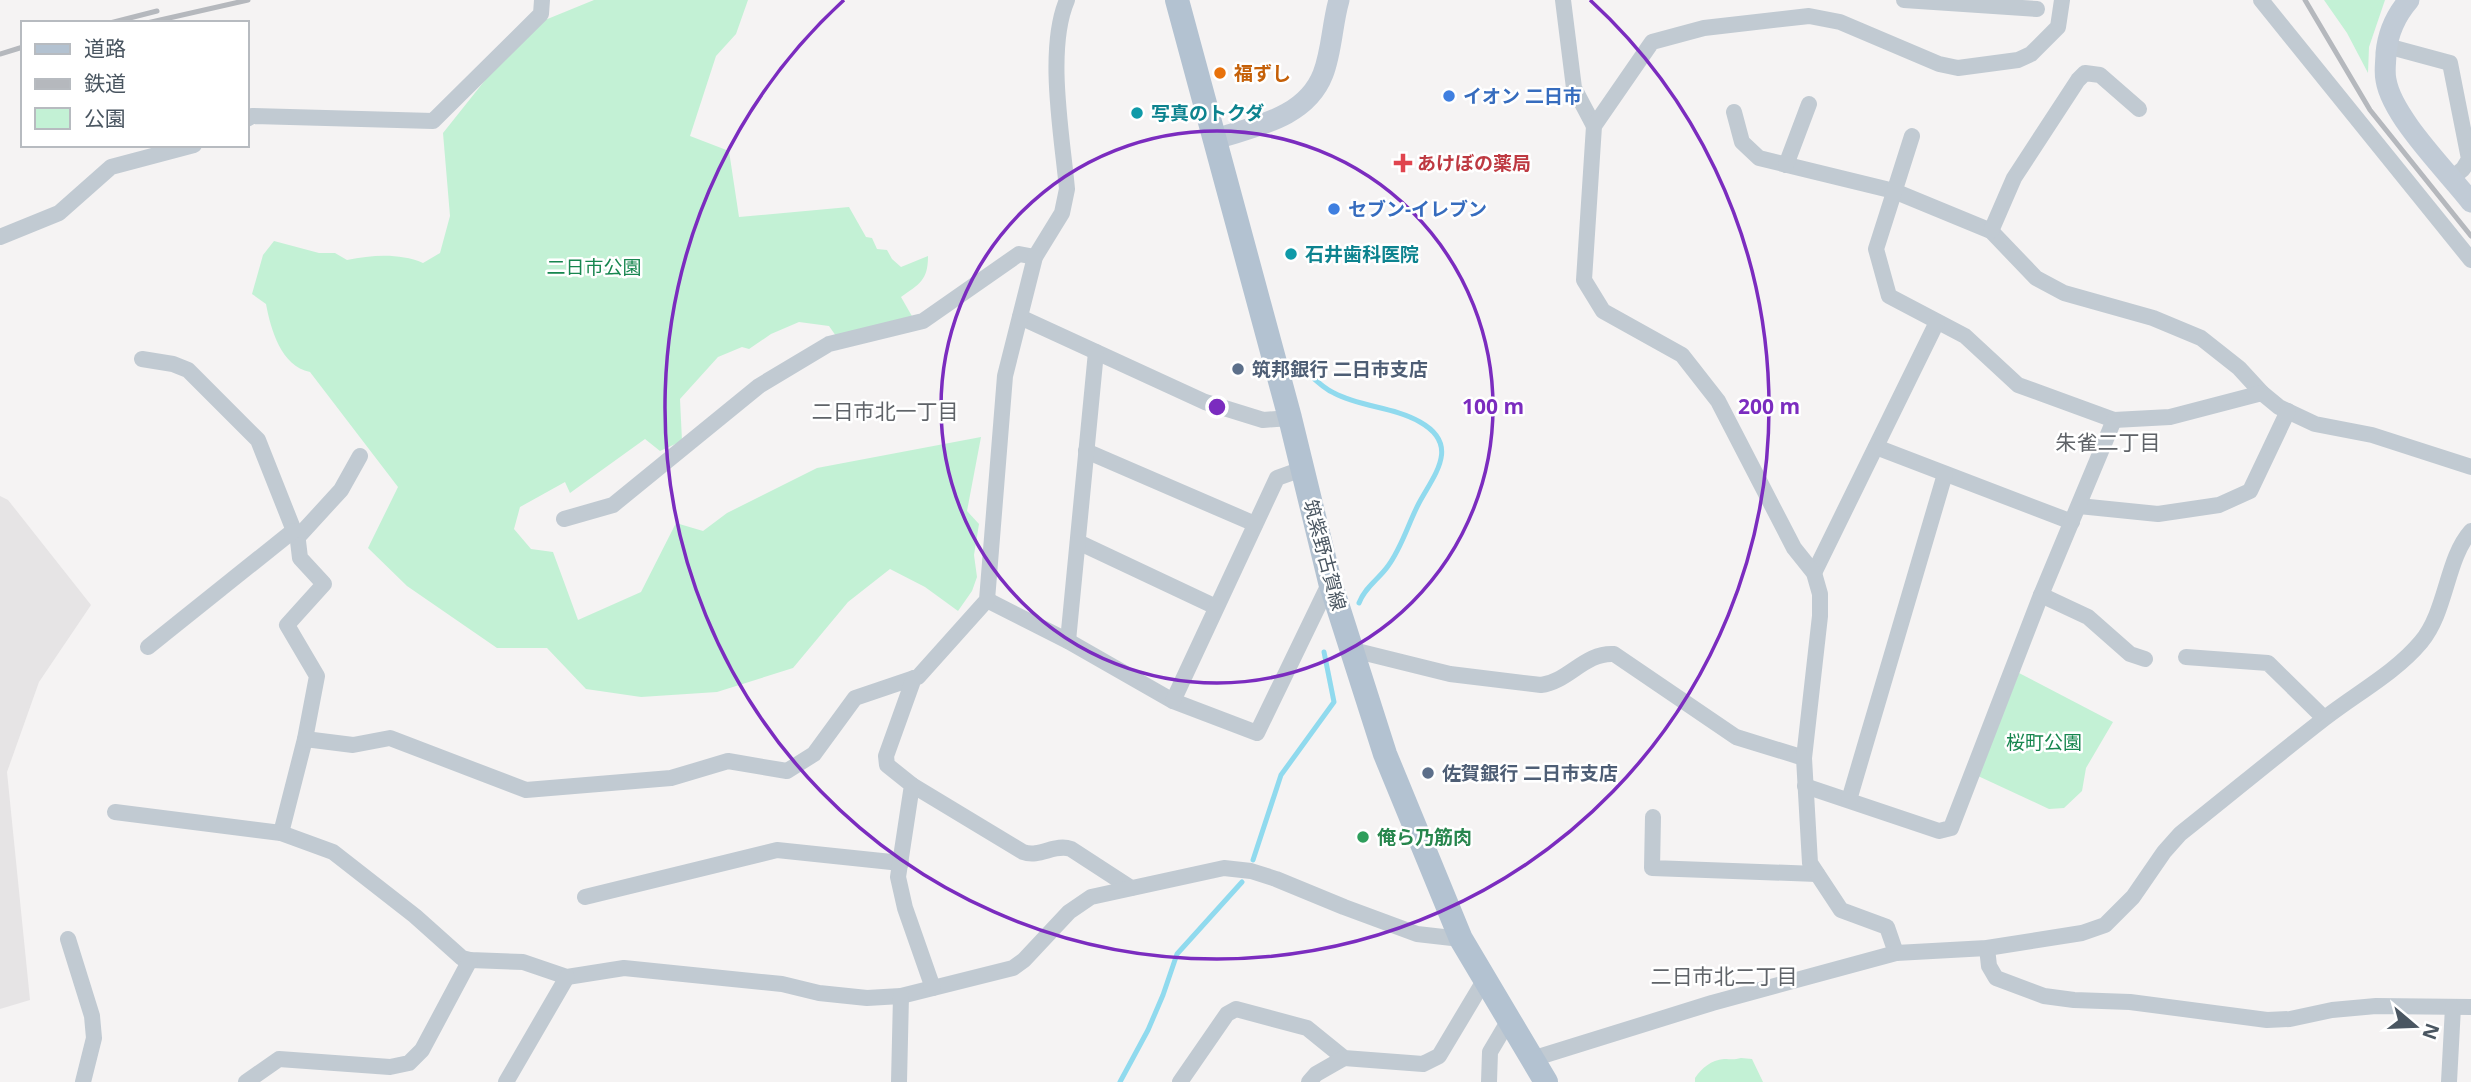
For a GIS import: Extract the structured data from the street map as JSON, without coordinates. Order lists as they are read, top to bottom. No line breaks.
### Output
{"streets":{"main road":["筑紫野古賀線"]},"districts":["二日市北一丁目","朱雀二丁目","二日市北二丁目"],"parks":["二日市公園","桜町公園"],"places":{"other":["福ずし","イオン 二日市","写真のトクダ","セブン-イレブン","石井歯科医院","筑邦銀行 二日市支店","佐賀銀行 二日市支店","俺ら乃筋肉"],"health":["あけぼの薬局"]},"legend":["道路","鉄道","公園"],"north":"right","rings":["100 m","200 m"]}
